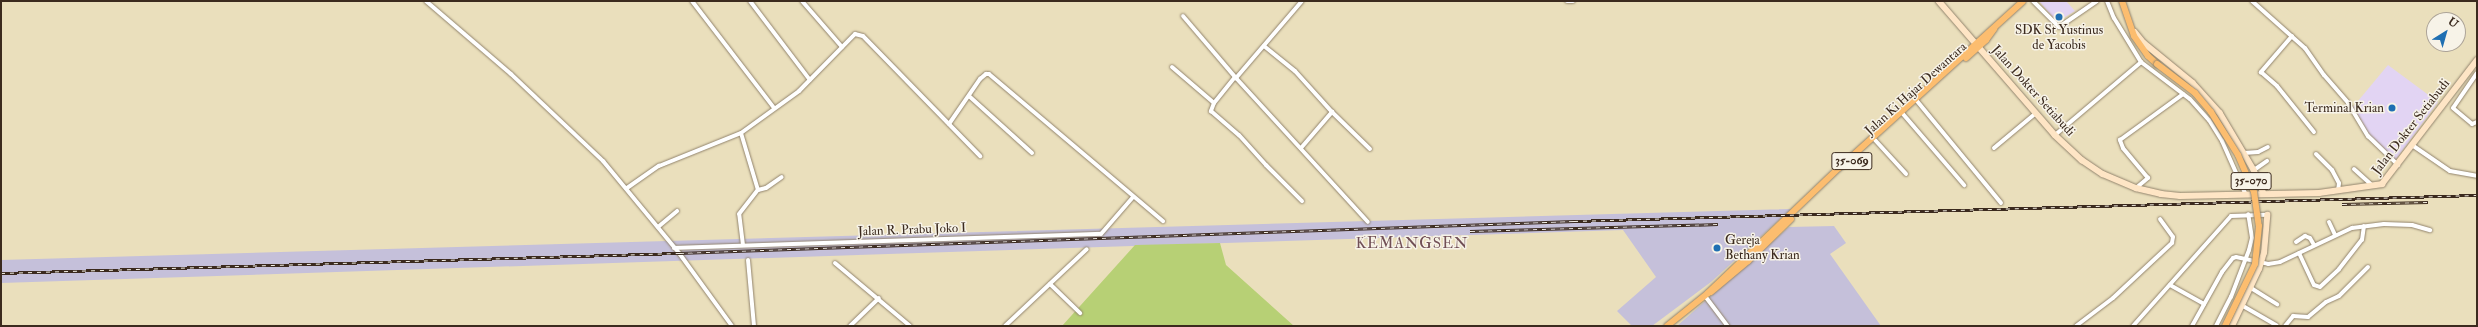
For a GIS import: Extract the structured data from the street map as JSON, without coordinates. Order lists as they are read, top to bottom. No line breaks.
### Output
{"streets":{"main road":["Jalan Ki Hajar Dewantara","Jalan Dokter Setiabudi","35-069","35-070"],"street":["Jalan R. Prabu Joko I"]},"crossings":[["Jalan Ki Hajar Dewantara","Jalan Dokter Setiabudi"]],"districts":["KEMANGSEN"],"places":["SDK St Yustinus de Yacobis","Terminal Krian","Gereja Bethany Krian"],"north":"top right"}
